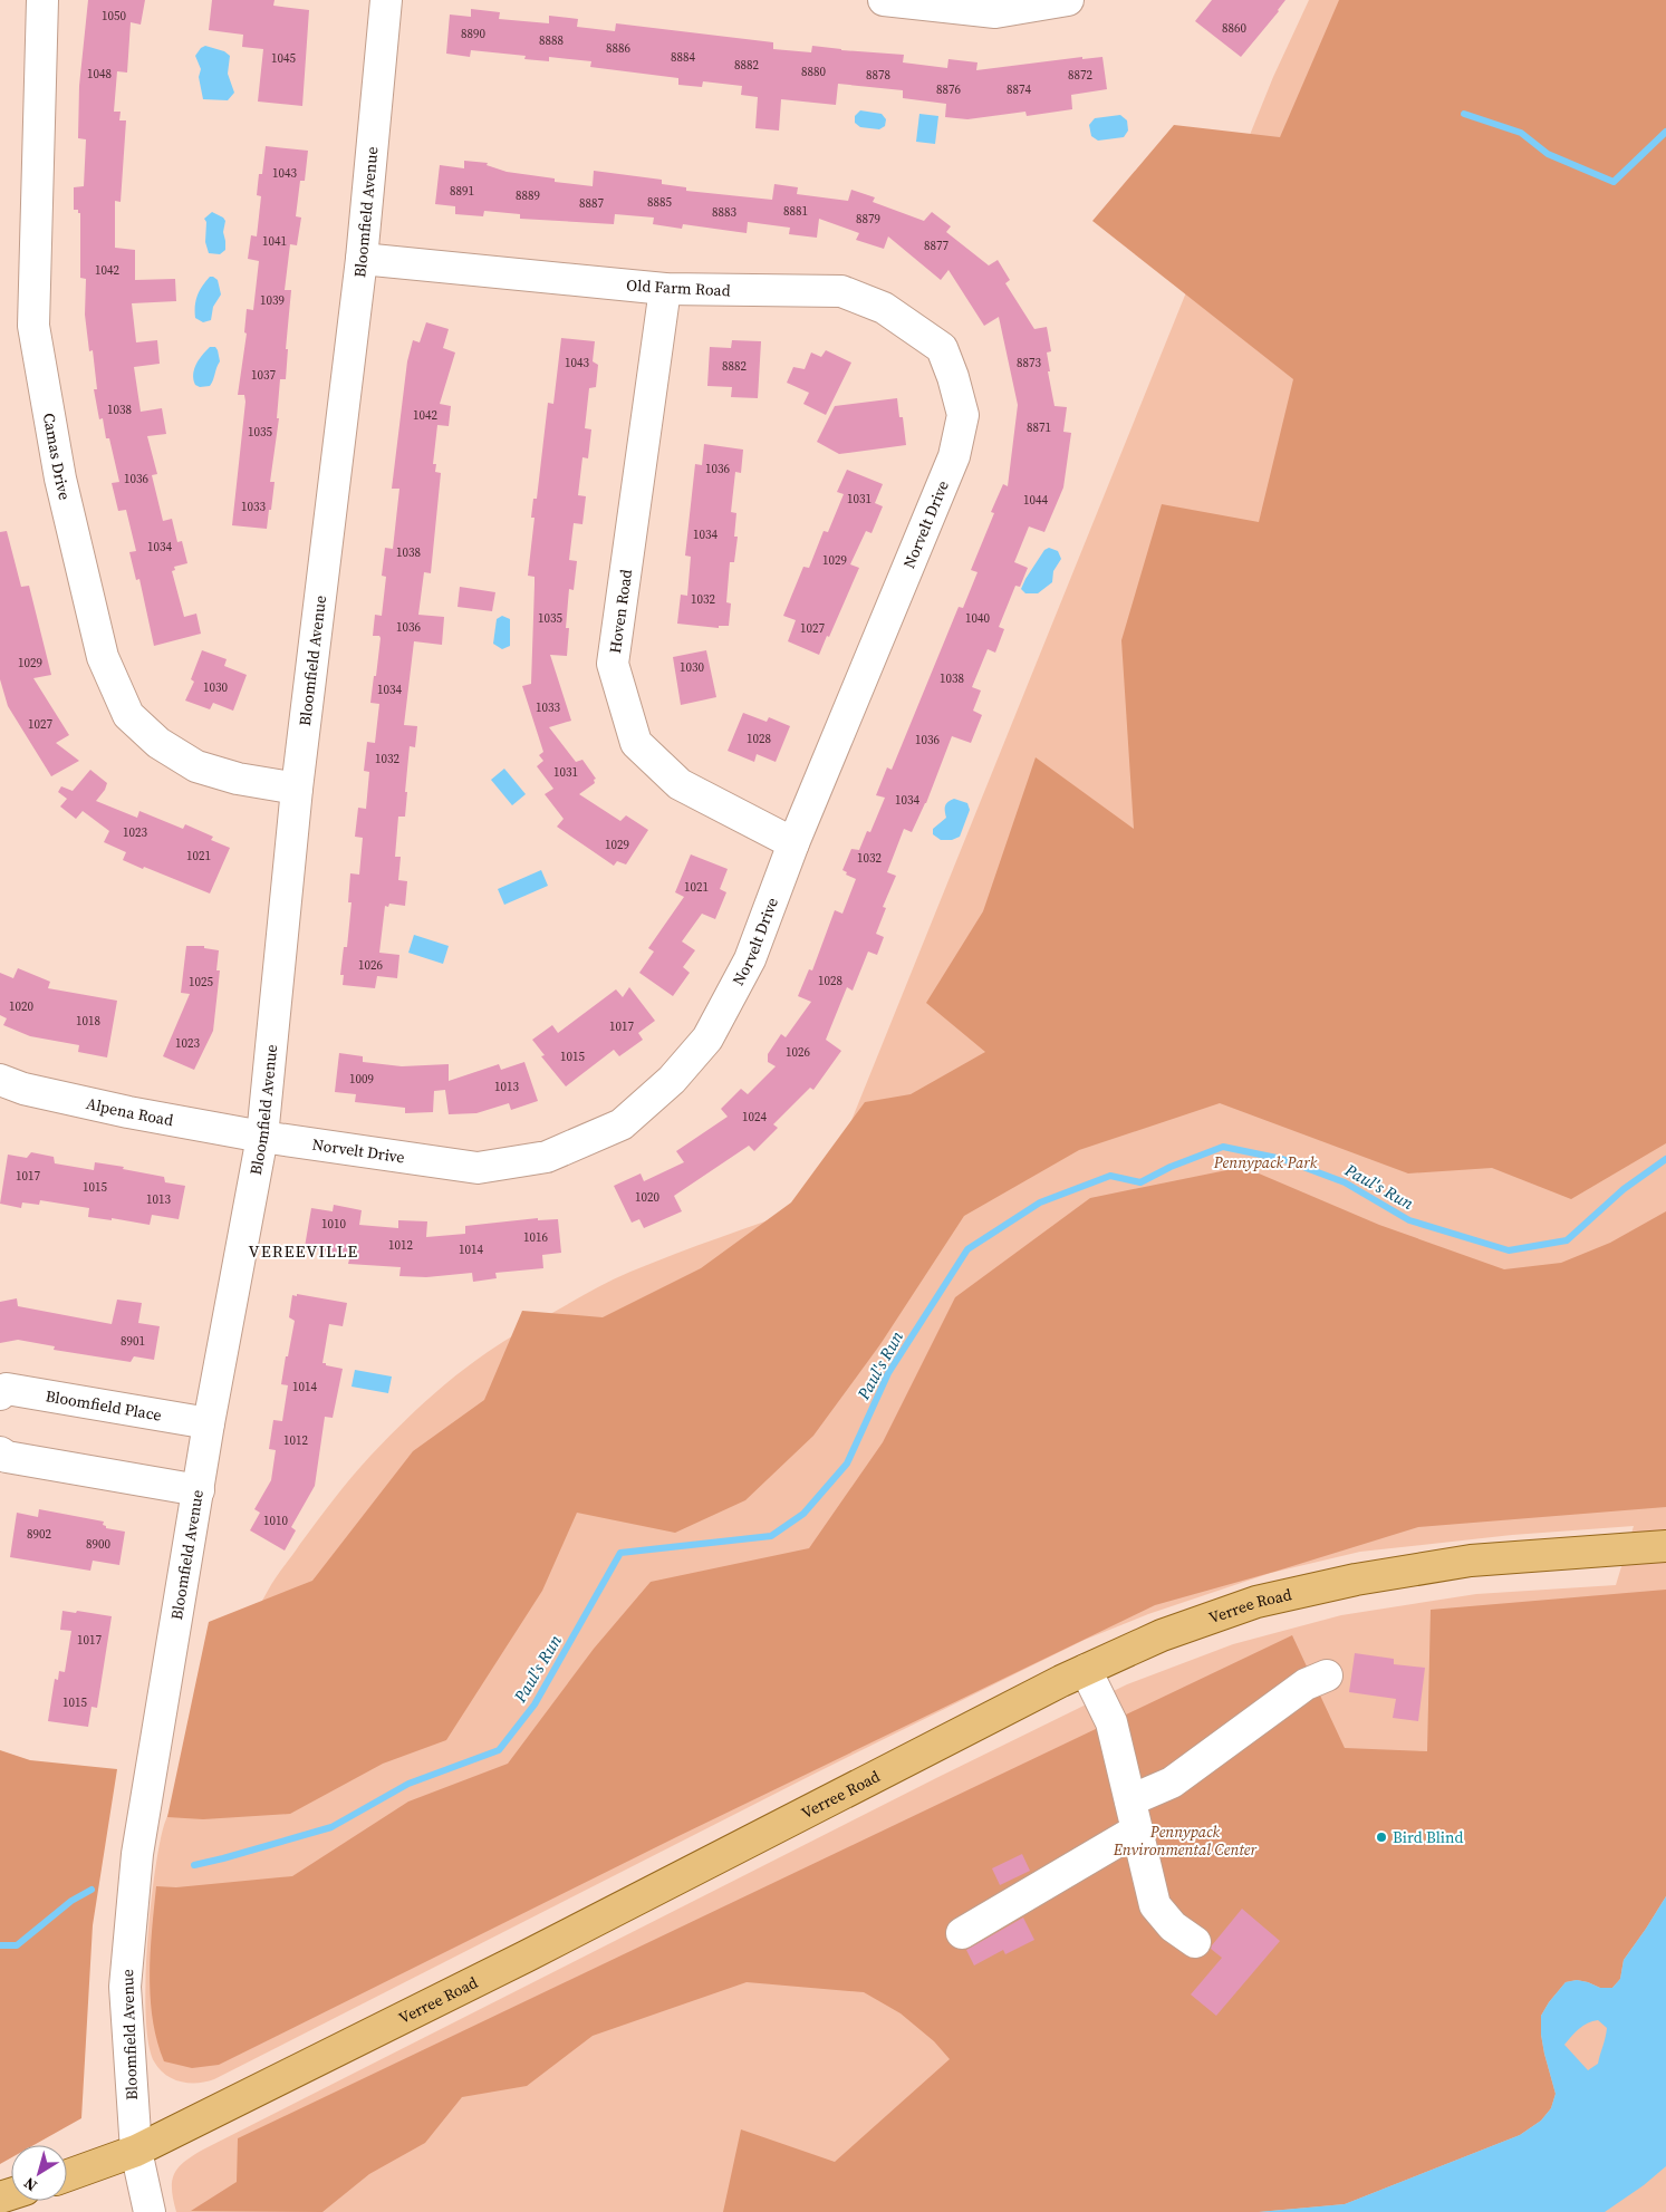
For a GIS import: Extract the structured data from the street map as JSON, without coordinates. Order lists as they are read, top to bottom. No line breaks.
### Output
{"streets":{"main road":["Verree Road"],"street":["Bloomfield Avenue","Old Farm Road","Camas Drive","Norvelt Drive","Hoven Road","Alpena Road","Bloomfield Place"]},"crossings":[["Bloomfield Avenue","Old Farm Road"],["Bloomfield Avenue","Camas Drive"],["Bloomfield Avenue","Norvelt Drive"],["Bloomfield Avenue","Alpena Road"],["Bloomfield Avenue","Bloomfield Place"],["Bloomfield Avenue","Verree Road"],["Old Farm Road","Norvelt Drive"],["Old Farm Road","Hoven Road"],["Norvelt Drive","Hoven Road"],["Norvelt Drive","Alpena Road"]],"districts":["VEREEVILLE"],"water":["Paul's Run"],"parks":["Pennypack Park","Pennypack Environmental Center"],"places":["Bird Blind"],"house_numbers":["1050","8860","8890","8888","8886","8884","1045","8882","8880","1048","8878","8872","8876","8874","1043","8891","8889","8885","8887","8881","8883","8879","1041","8877","1042","1039","1043","8873","8882","1037","1038","1042","8871","1035","1036","1036","1031","1044","1033","1034","1034","1038","1029","1032","1035","1040","1036","1027","1029","1030","1038","1030","1034","1033","1027","1028","1036","1032","1031","1034","1023","1029","1021","1032","1021","1026","1028","1025","1020","1018","1017","1023","1026","1015","1009","1013","1024","1017","1015","1020","1013","1010","1016","1012","1014","8901","1014","1012","1010","8902","8900","1017","1015"],"north":"bottom left"}
